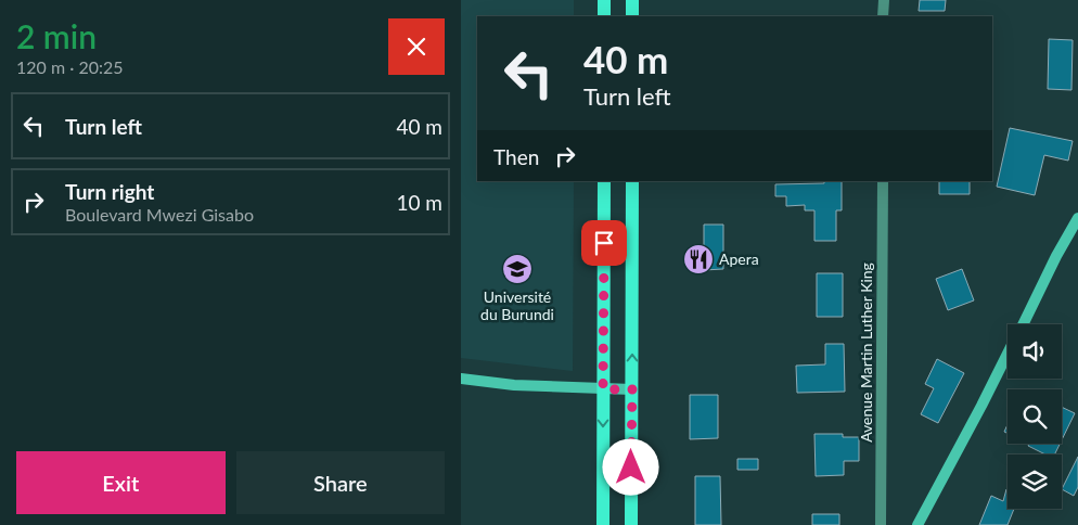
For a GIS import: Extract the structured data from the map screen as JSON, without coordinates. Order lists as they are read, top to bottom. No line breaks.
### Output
{"streets":{"street":["Avenue Martin Luther King"]},"places":{"restaurant":["Apera"],"school or university":["Université du Burundi"]},"page":{"heading":["2 min","120 m · 20:25"],"turn":["40 m","Turn left"],"list":[{"name":"Turn left","value":"40 m"},{"name":"Turn right","note":"Boulevard Mwezi Gisabo","value":"10 m"}],"then":"Then","buttons":["Exit","Share"]}}
